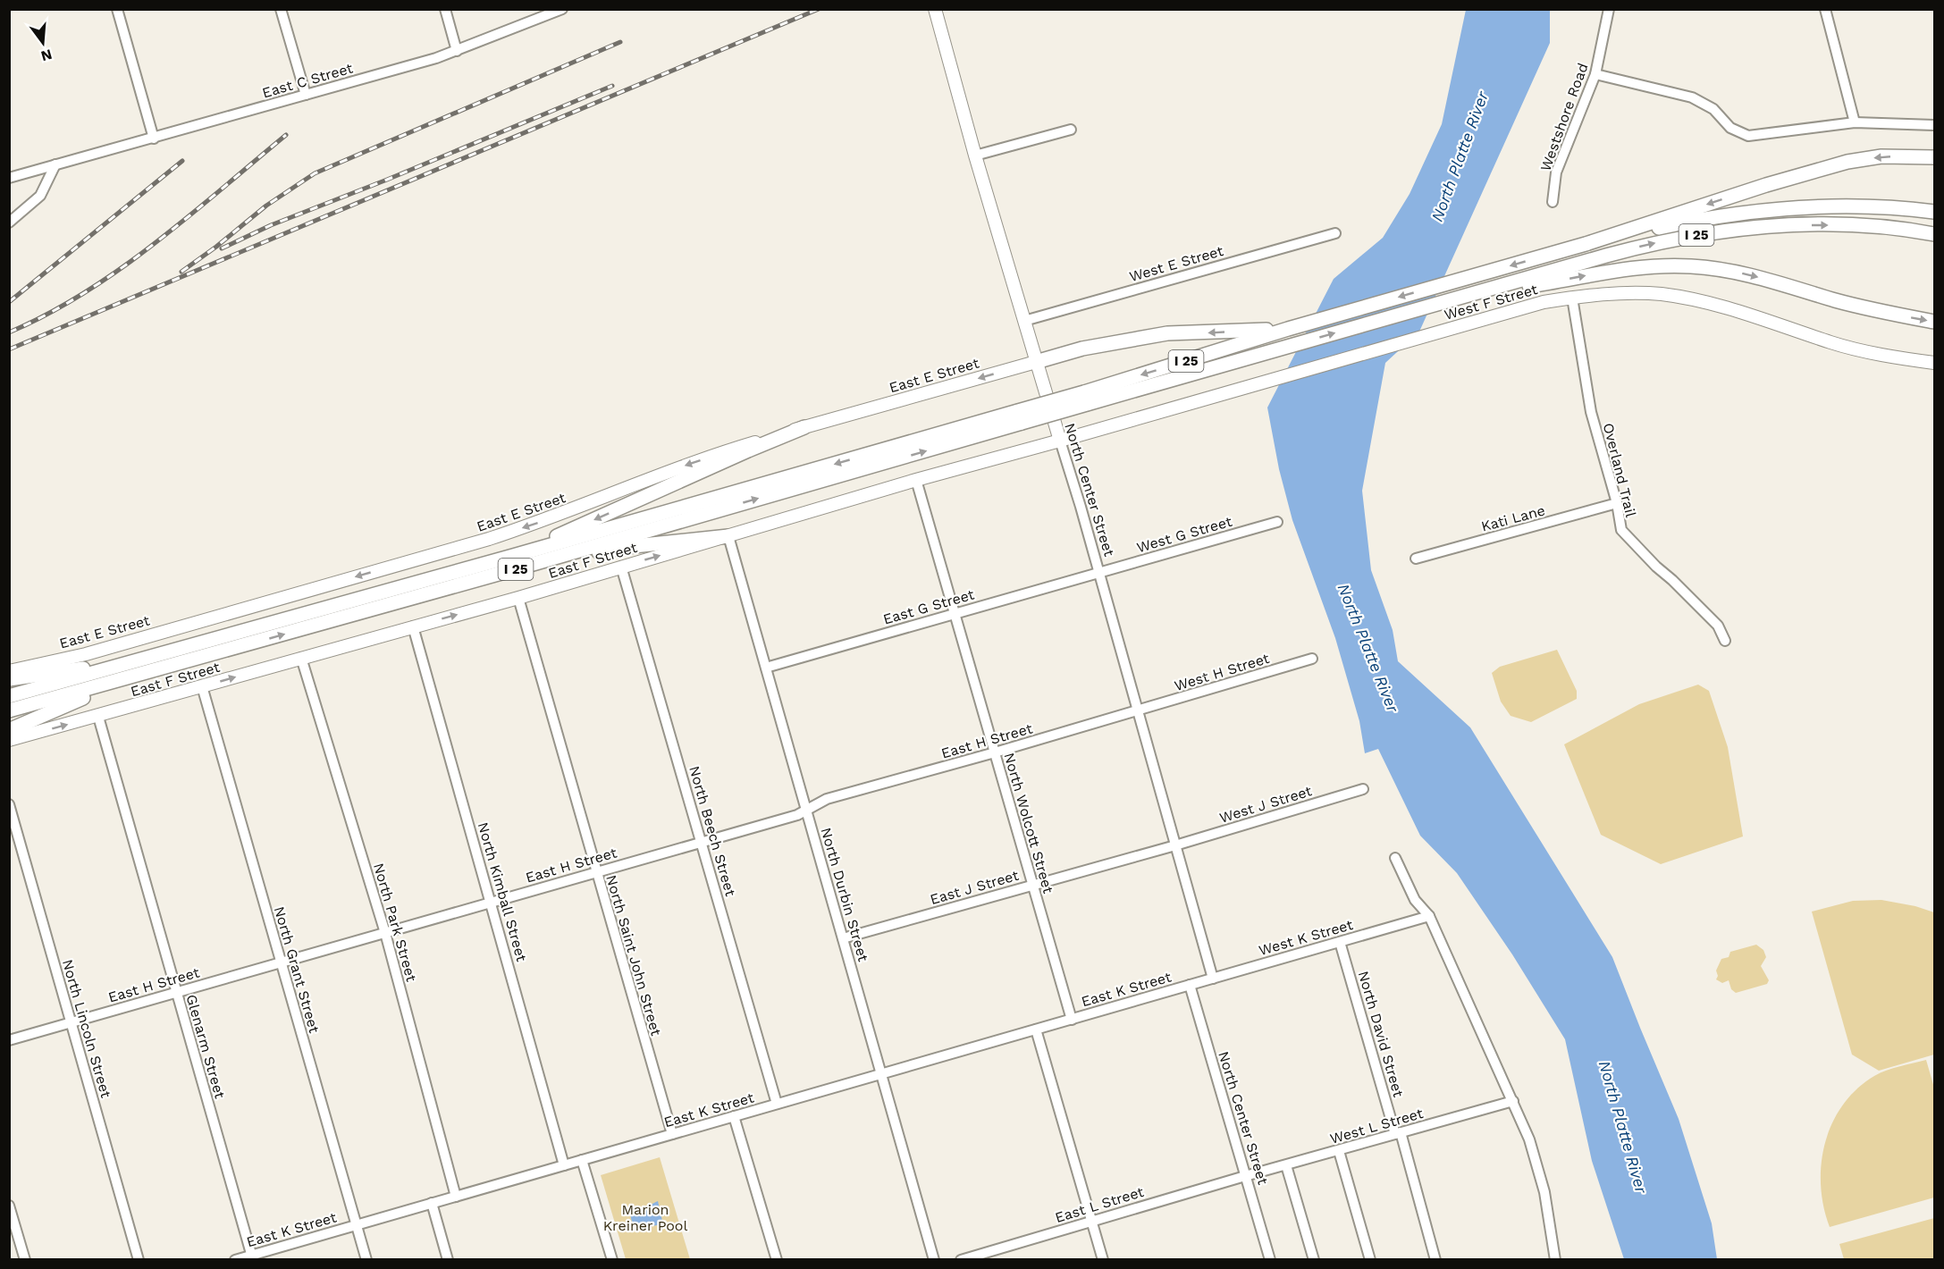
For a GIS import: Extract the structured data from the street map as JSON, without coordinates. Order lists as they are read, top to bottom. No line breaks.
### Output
{"streets":{"highway":["I 25"],"main road":["West F Street","East E Street","North Center Street","East F Street"],"street":["East C Street","Westshore Road","West E Street","Overland Trail","Kati Lane","West G Street","East G Street","West H Street","East H Street","West J Street","North Wolcott Street","North Beech Street","East J Street","North Kimball Street","North Durbin Street","North Park Street","West K Street","North Saint John Street","North Grant Street","East K Street","North Lincoln Street","North David Street","Glenarm Street","West L Street","East L Street"]},"crossings":[["West E Street","North Center Street"],["West F Street","Overland Trail"],["West F Street","North Center Street"],["West F Street","East F Street"],["East E Street","North Center Street"],["Overland Trail","Kati Lane"],["North Center Street","West G Street"],["North Center Street","East F Street"],["North Center Street","East G Street"],["North Center Street","West H Street"],["North Center Street","East H Street"],["North Center Street","West J Street"],["North Center Street","East J Street"],["North Center Street","West K Street"],["North Center Street","East K Street"],["North Center Street","West L Street"],["North Center Street","East L Street"],["West G Street","East G Street"],["East F Street","North Wolcott Street"],["East F Street","North Beech Street"],["East F Street","North Kimball Street"],["East F Street","North Durbin Street"],["East F Street","North Park Street"],["East F Street","North Saint John Street"],["East F Street","North Grant Street"],["East F Street","Glenarm Street"],["East G Street","North Wolcott Street"],["East G Street","North Durbin Street"],["West H Street","East H Street"],["East H Street","North Wolcott Street"],["East H Street","North Beech Street"],["East H Street","North Kimball Street"],["East H Street","North Durbin Street"],["East H Street","North Park Street"],["East H Street","North Saint John Street"],["East H Street","North Grant Street"],["East H Street","North Lincoln Street"],["East H Street","Glenarm Street"],["West J Street","East J Street"],["North Wolcott Street","East J Street"],["North Wolcott Street","East K Street"],["North Beech Street","East K Street"],["East J Street","North Durbin Street"],["North Kimball Street","East K Street"],["North Durbin Street","East K Street"],["North Park Street","East K Street"],["West K Street","East K Street"],["West K Street","North David Street"],["North Saint John Street","East K Street"],["North Grant Street","East K Street"],["East K Street","Glenarm Street"],["North David Street","West L Street"],["West L Street","East L Street"]],"one_way":["East E Street","East F Street"],"water":["North Platte River"],"parks":["Marion Kreiner Pool"],"north":"bottom"}
